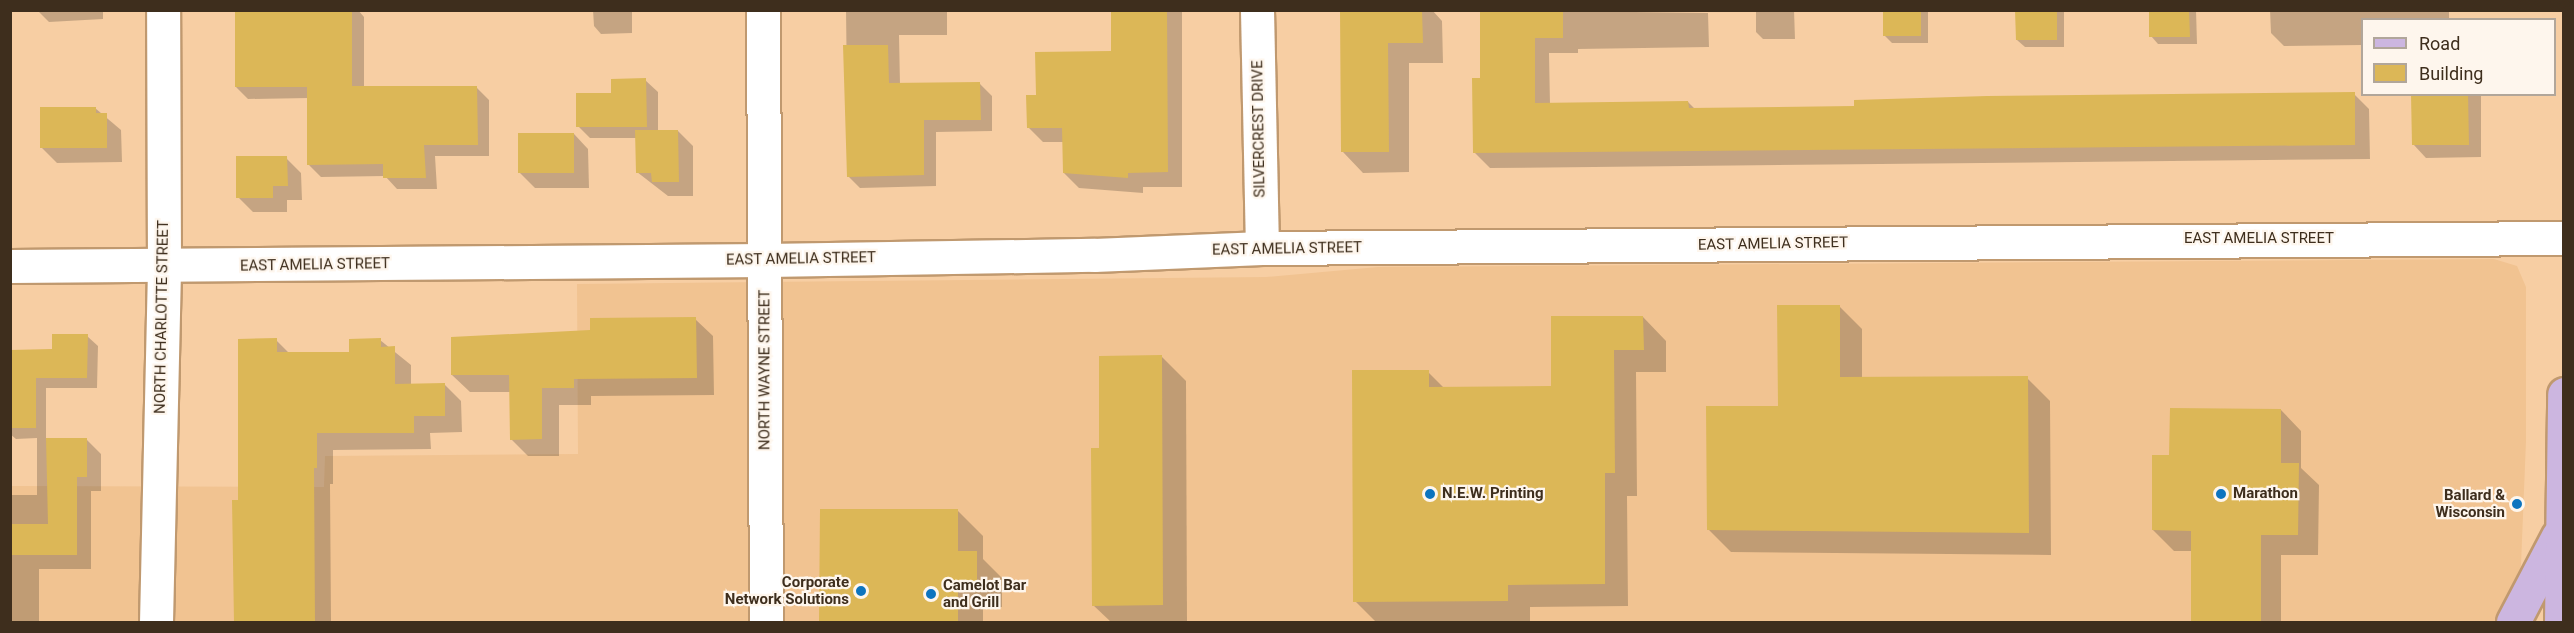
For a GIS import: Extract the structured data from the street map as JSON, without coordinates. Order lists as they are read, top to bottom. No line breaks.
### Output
{"streets":{"street":["SILVERCREST DRIVE","EAST AMELIA STREET","NORTH CHARLOTTE STREET","NORTH WAYNE STREET"]},"crossings":[["SILVERCREST DRIVE","EAST AMELIA STREET"],["EAST AMELIA STREET","NORTH CHARLOTTE STREET"],["EAST AMELIA STREET","NORTH WAYNE STREET"]],"places":["N.E.W. Printing","Marathon","Ballard & Wisconsin","Corporate Network Solutions","Camelot Bar and Grill"],"legend":["Road","Building"]}
